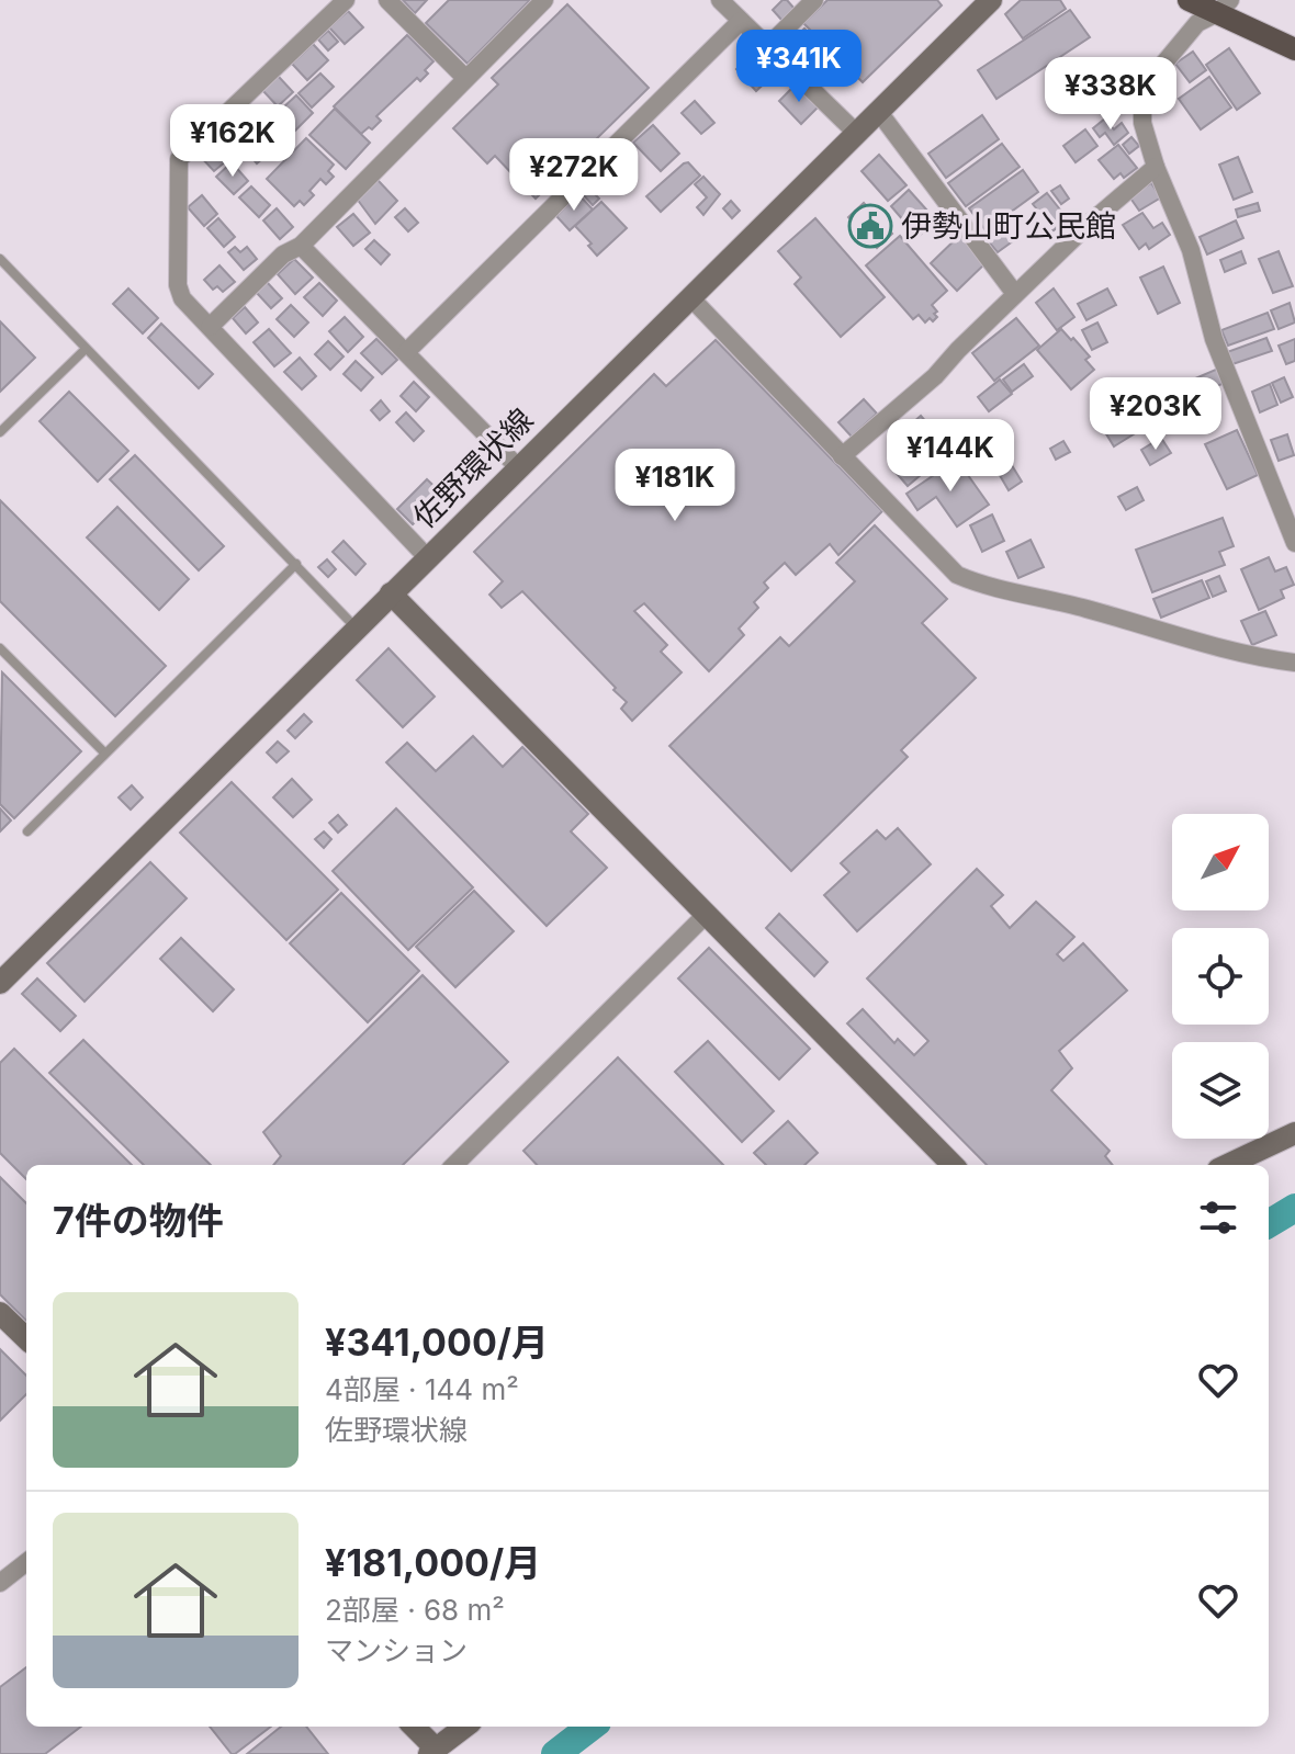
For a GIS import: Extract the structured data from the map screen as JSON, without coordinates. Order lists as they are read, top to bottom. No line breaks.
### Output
{"streets":{"main road":["佐野環状線"]},"places":{"public building":["伊勢山町公民館"]},"north":"top right","page":{"price":["¥341K","¥338K","¥162K","¥272K","¥203K","¥144K","¥181K"],"heading":"7件の物件","list":[{"name":"¥341,000/月","note":"4部屋 · 144 m² · 佐野環状線"},{"name":"¥181,000/月","note":"2部屋 · 68 m² · マンション"}]}}
